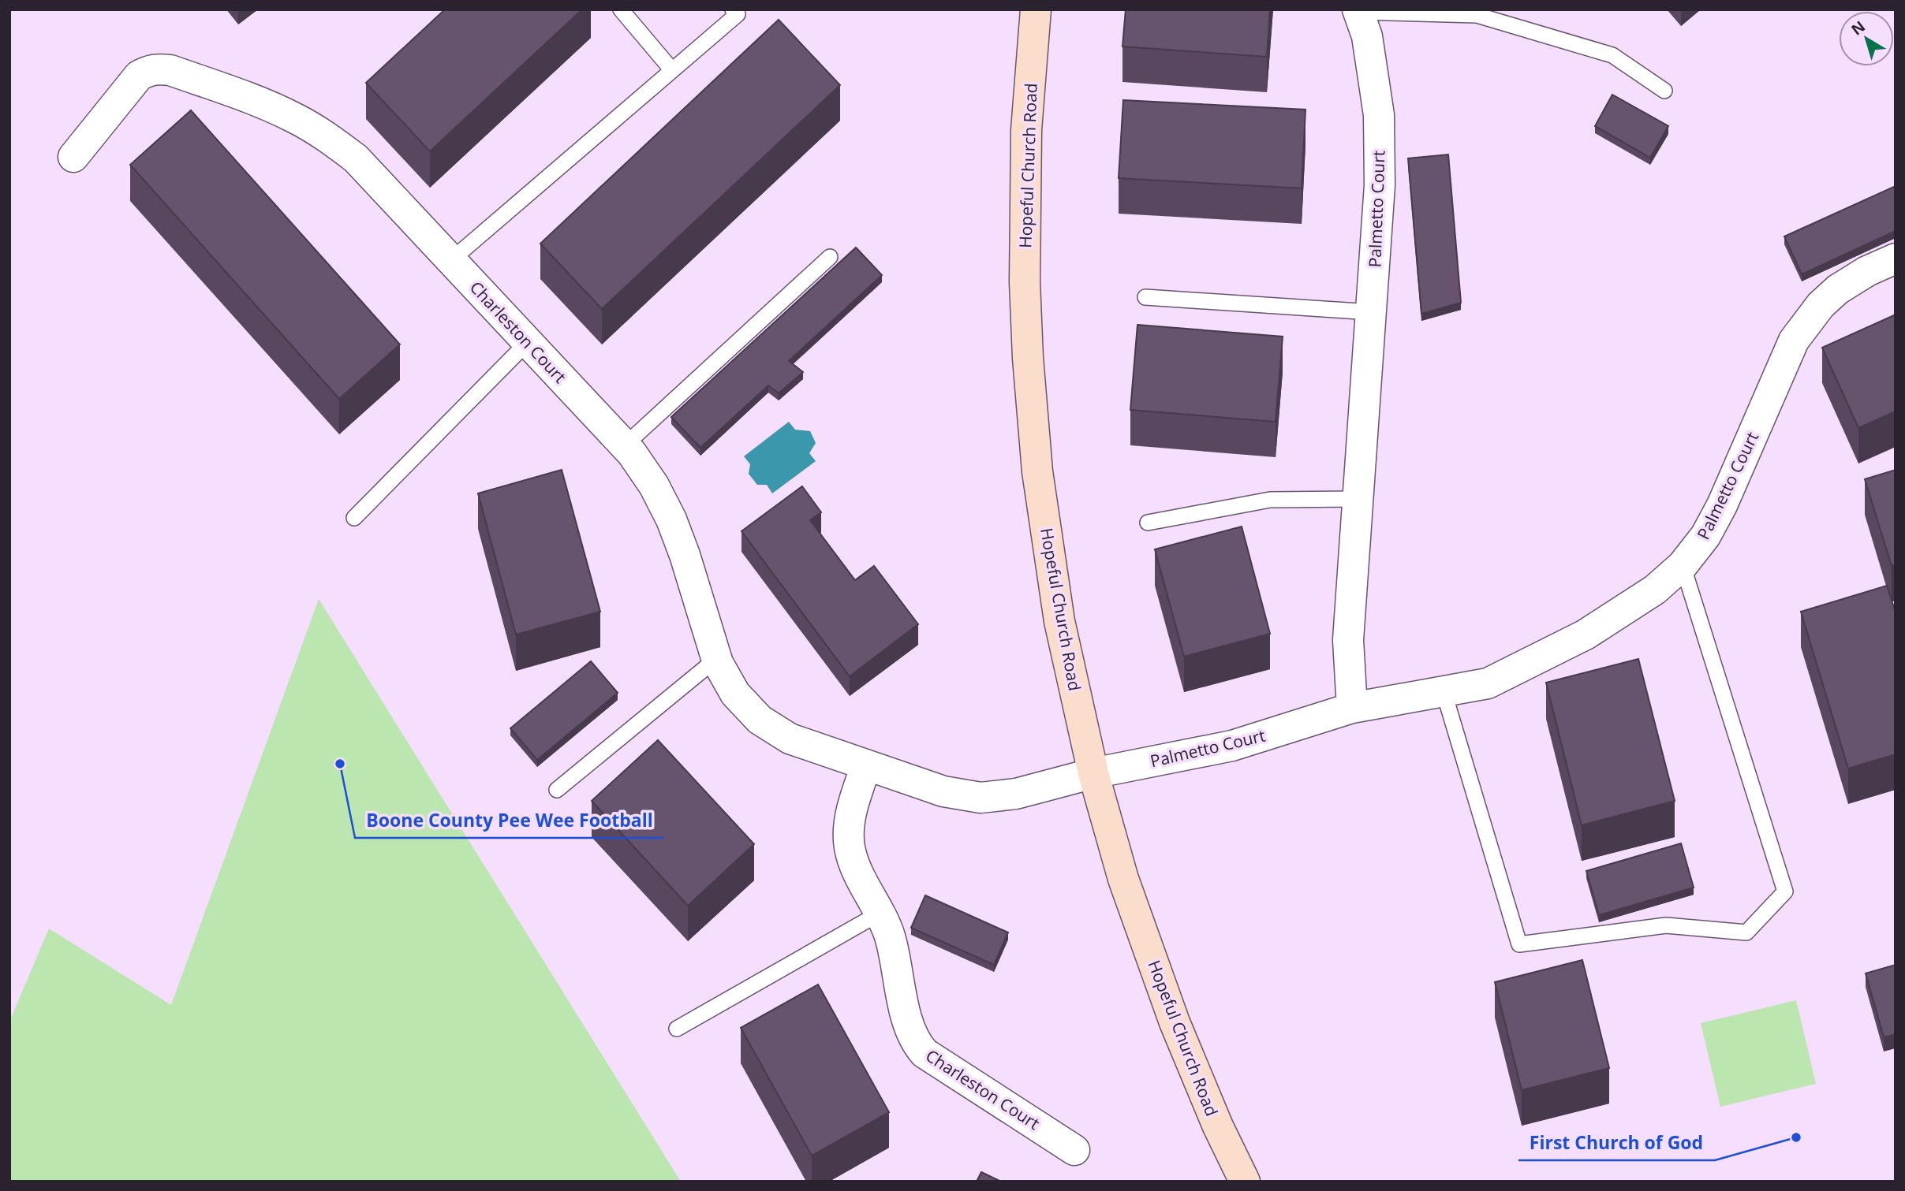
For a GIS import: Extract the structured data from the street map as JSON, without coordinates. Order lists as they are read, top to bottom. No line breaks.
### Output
{"streets":{"main road":["Hopeful Church Road"],"street":["Palmetto Court","Charleston Court"]},"crossings":[["Hopeful Church Road","Palmetto Court"],["Hopeful Church Road","Charleston Court"],["Palmetto Court","Charleston Court"]],"places":["Boone County Pee Wee Football","First Church of God"],"north":"top left"}
